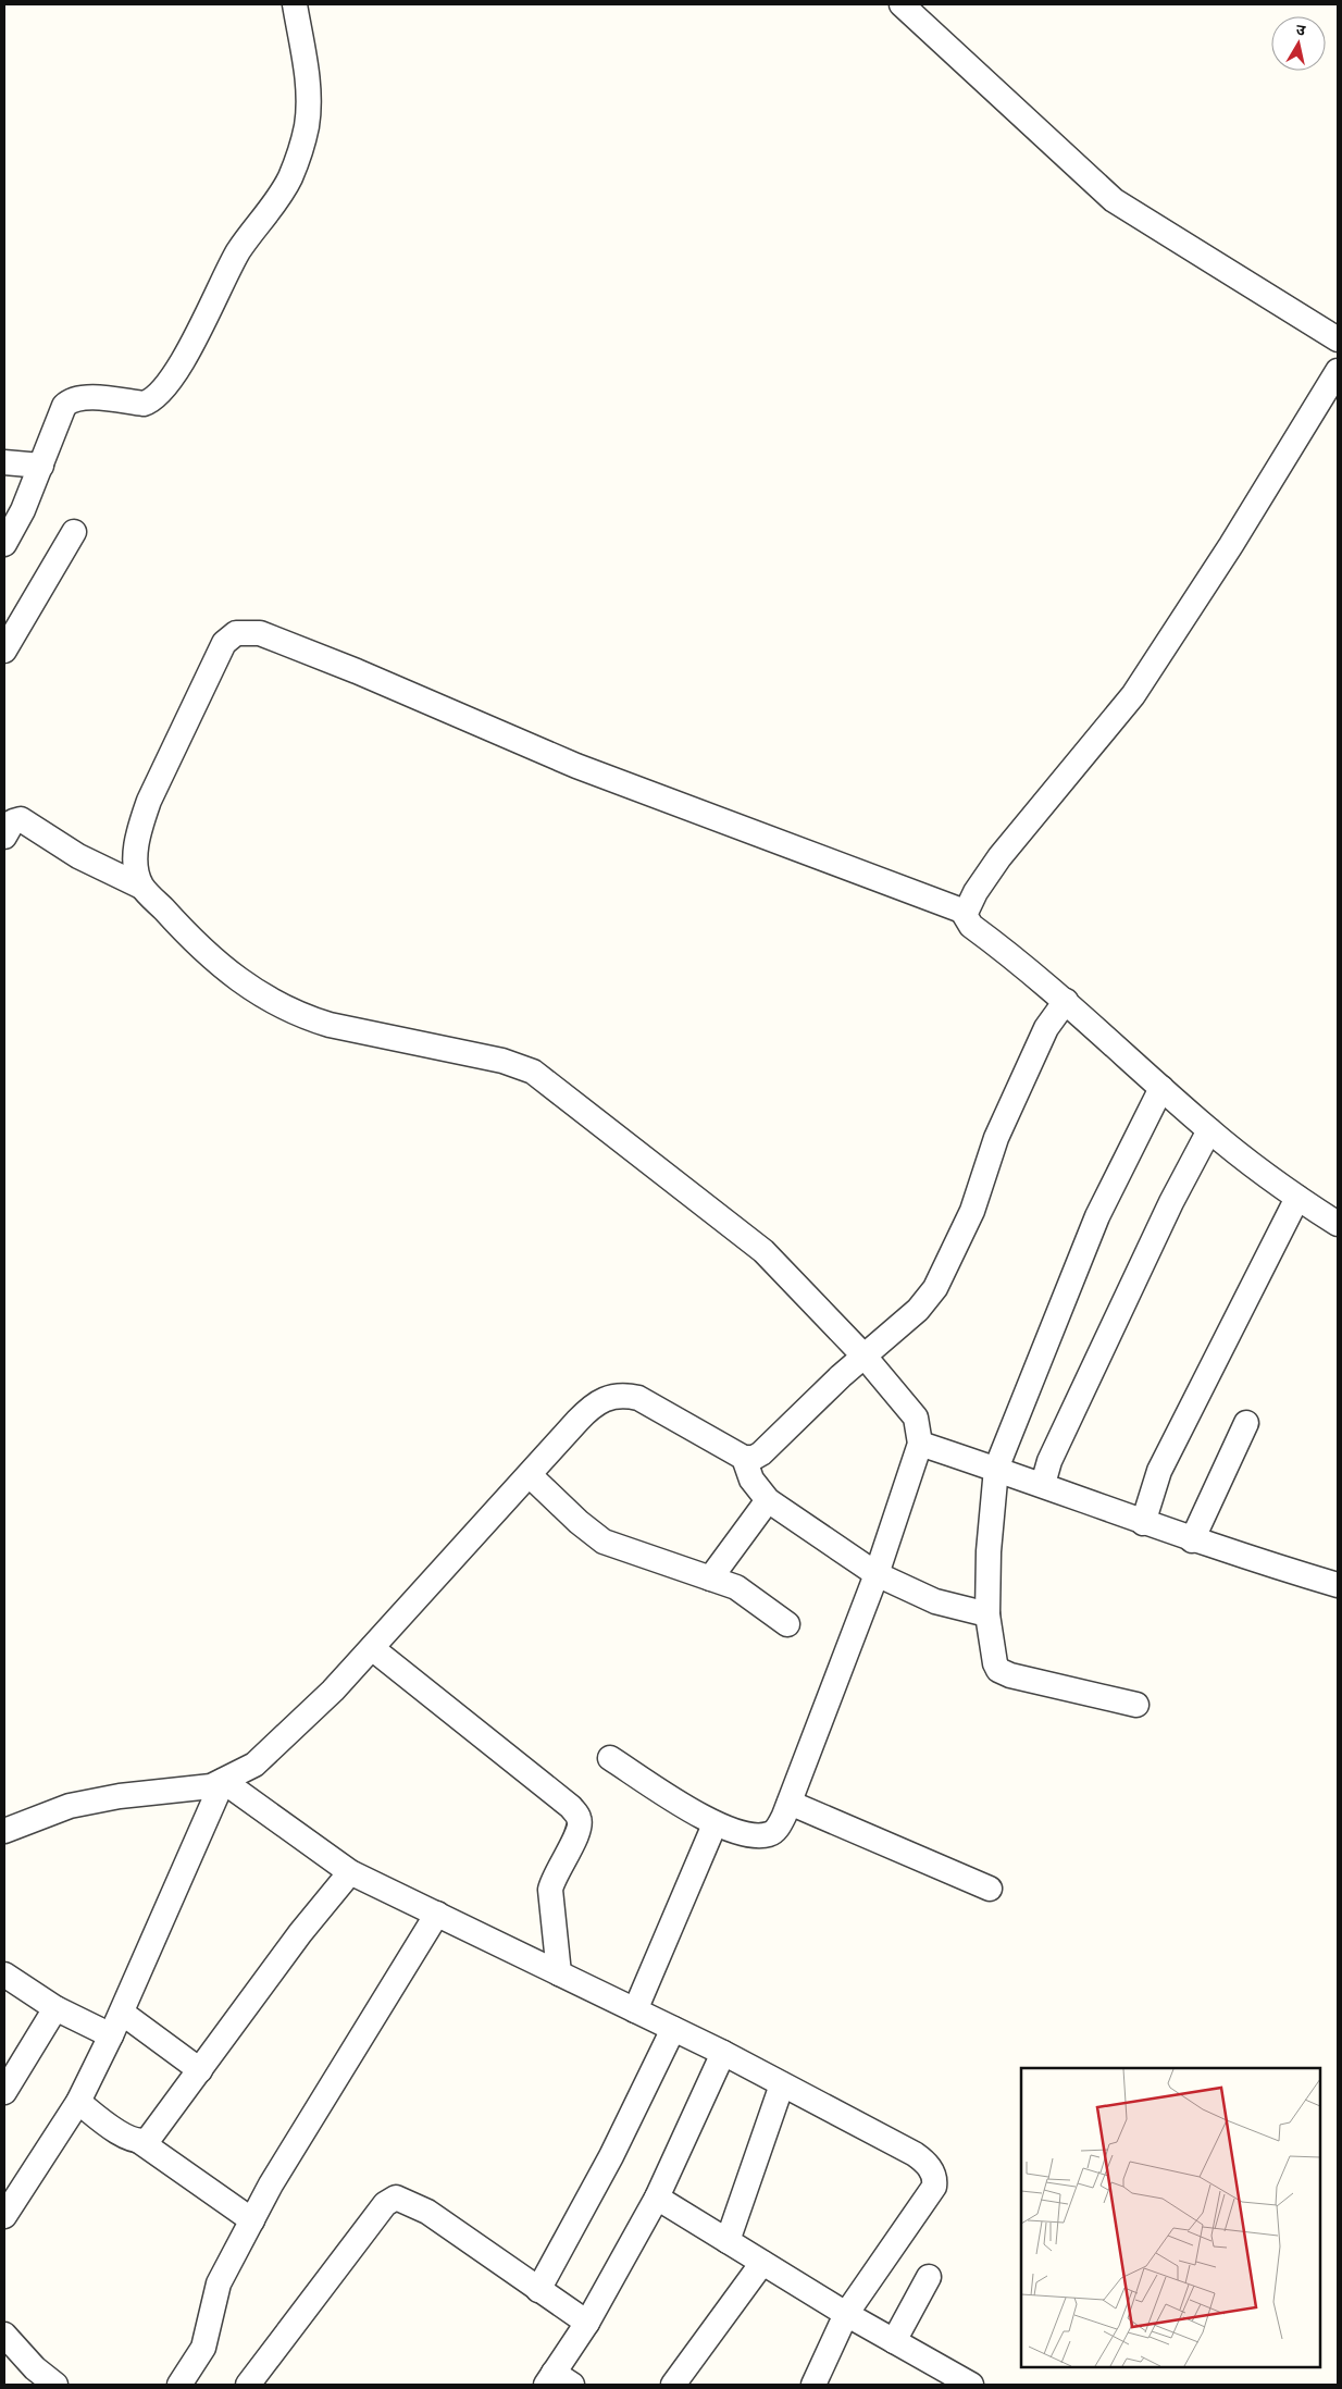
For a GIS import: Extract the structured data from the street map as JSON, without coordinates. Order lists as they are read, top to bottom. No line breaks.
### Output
{"north":"top"}
